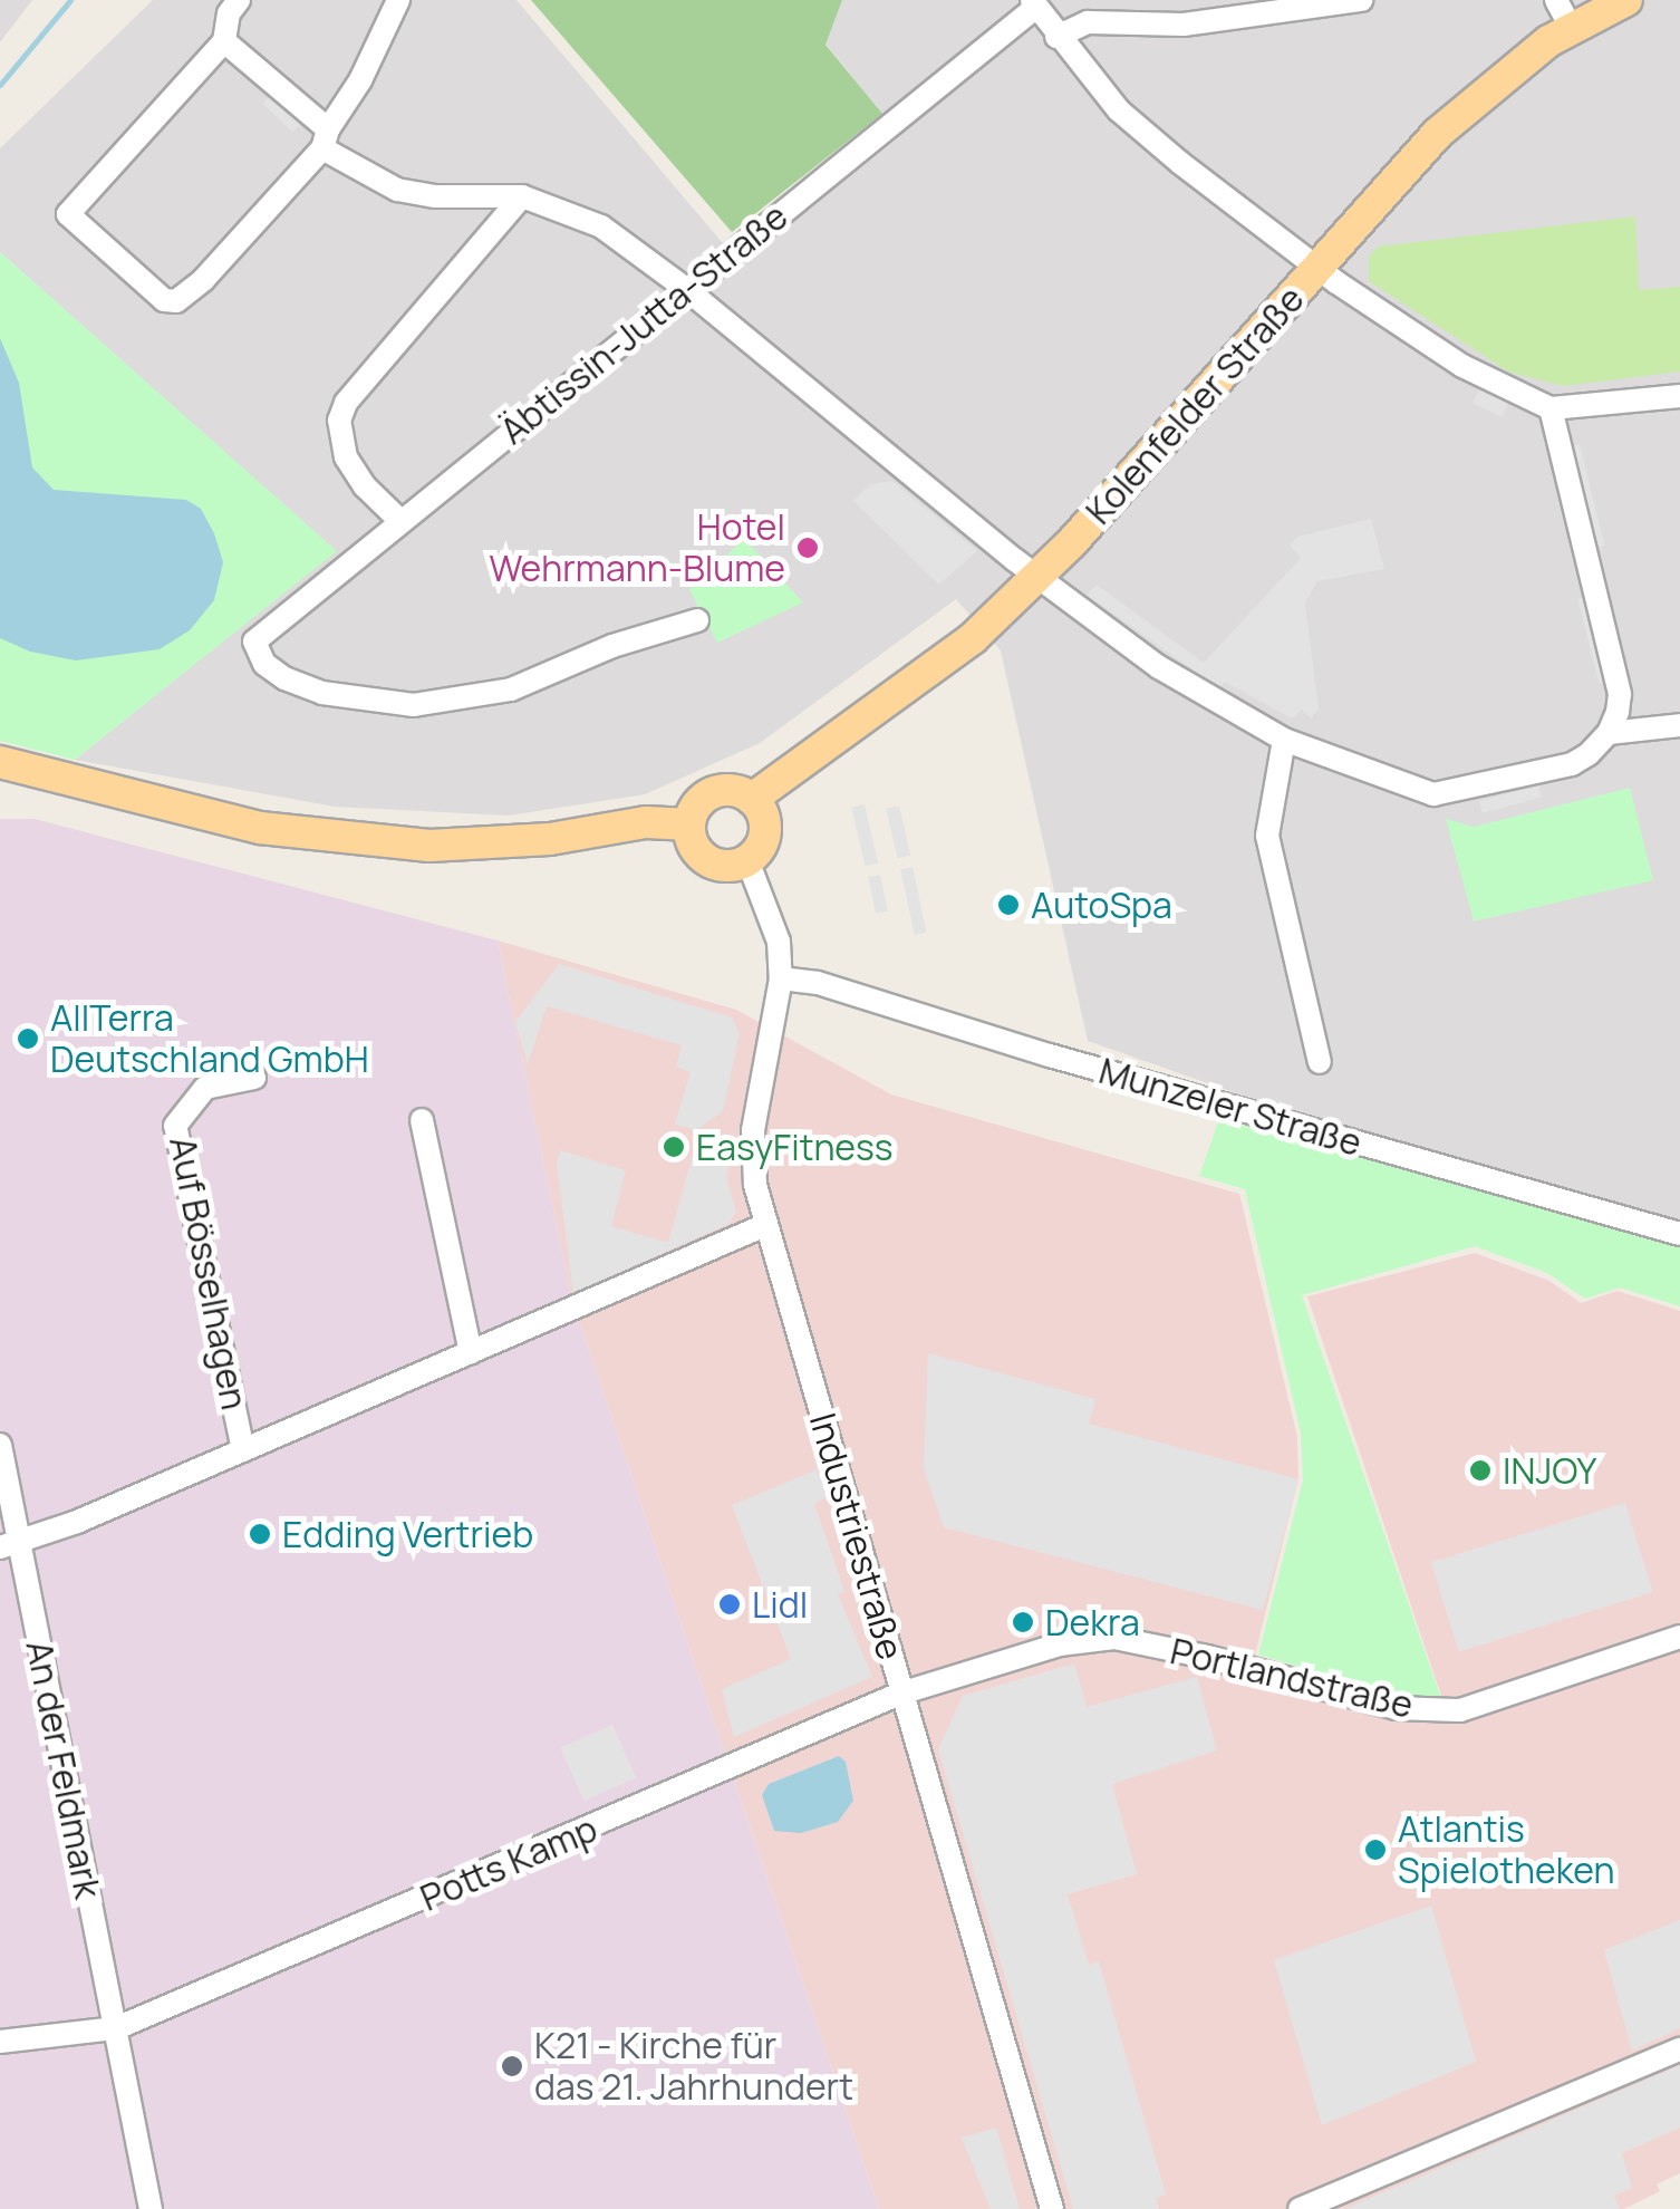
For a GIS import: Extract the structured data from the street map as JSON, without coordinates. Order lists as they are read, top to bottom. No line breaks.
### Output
{"streets":{"main road":["Kolenfelder Straße"],"street":["Äbtissin-Jutta-Straße","Munzeler Straße","Auf Bösselhagen","Industriestraße","Portlandstraße","An der Feldmark","Potts Kamp"]},"crossings":[["Kolenfelder Straße","Industriestraße"],["Munzeler Straße","Industriestraße"],["Auf Bösselhagen","Industriestraße"],["Auf Bösselhagen","An der Feldmark"],["Industriestraße","Portlandstraße"],["Industriestraße","Potts Kamp"],["Portlandstraße","Potts Kamp"],["An der Feldmark","Potts Kamp"]],"places":["Hotel Wehrmann-Blume","AutoSpa","AllTerra Deutschland GmbH","EasyFitness","INJOY","Edding Vertrieb","Lidl","Dekra","Atlantis Spielotheken","K21 - Kirche für das 21. Jahrhundert"]}
